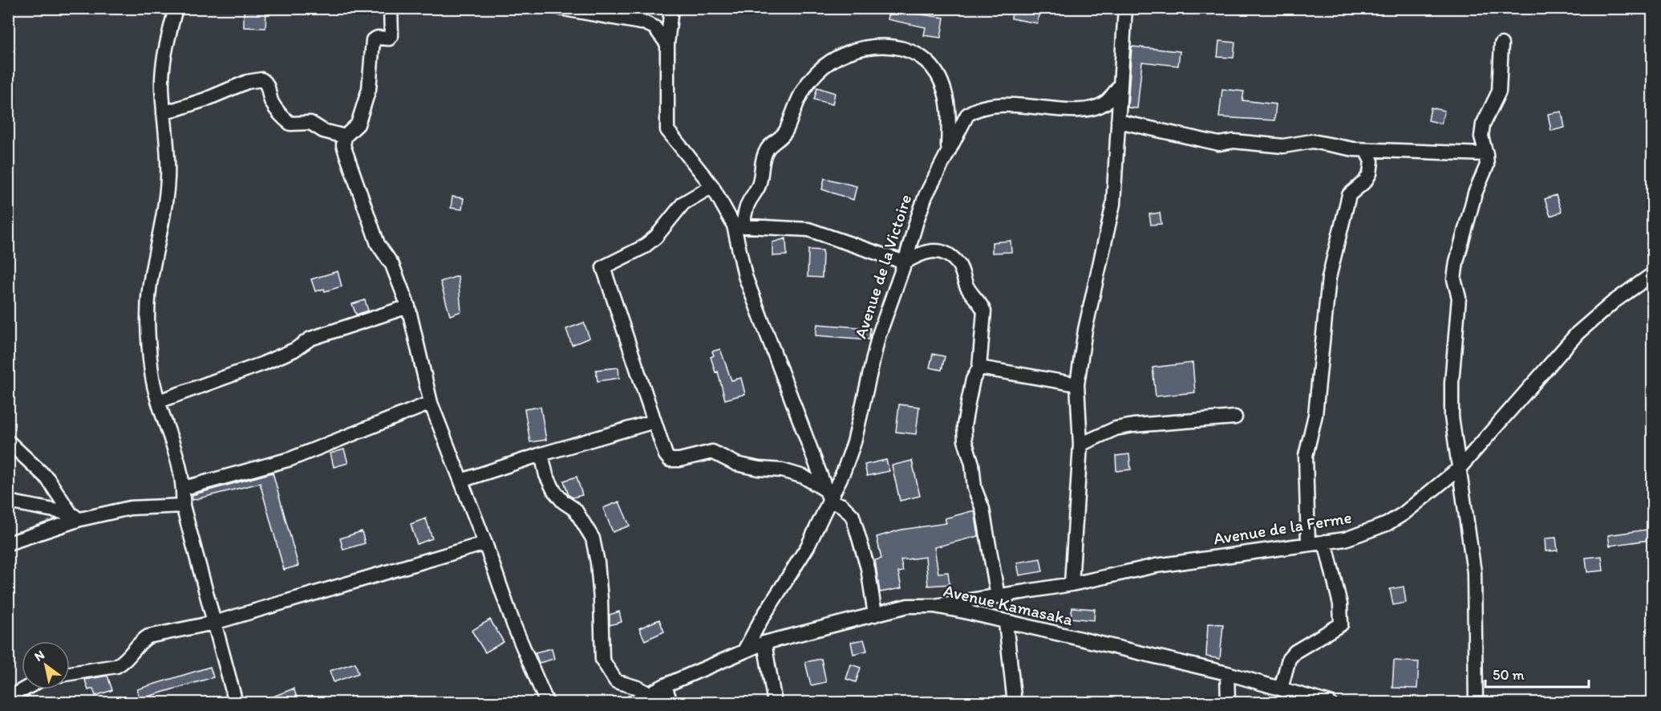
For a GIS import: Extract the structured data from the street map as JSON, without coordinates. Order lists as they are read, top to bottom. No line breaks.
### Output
{"streets":{"street":["Avenue de la Victoire","Avenue de la Ferme","Avenue Kamasaka"]},"crossings":[["Avenue de la Victoire","Avenue Kamasaka"],["Avenue de la Ferme","Avenue Kamasaka"]],"scale_bar":"50 m","north":"top left"}
